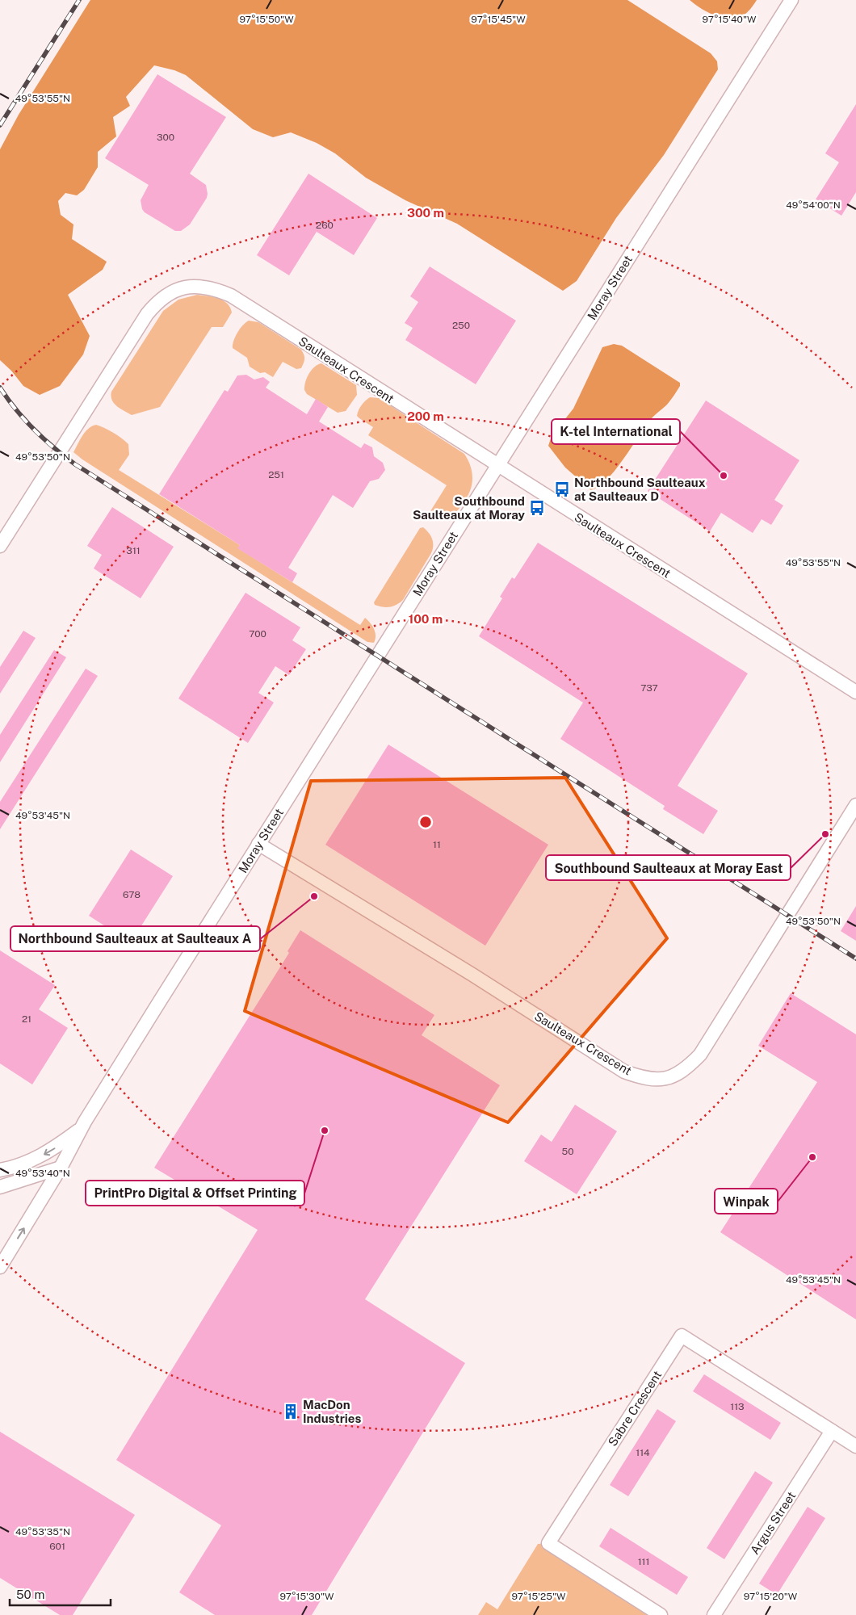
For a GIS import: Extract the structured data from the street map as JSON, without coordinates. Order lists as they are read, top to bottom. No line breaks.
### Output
{"streets":{"street":["Moray Street","Saulteaux Crescent","Sabre Crescent","Argus Street"]},"crossings":[["Moray Street","Saulteaux Crescent"],["Sabre Crescent","Argus Street"]],"places":{"other":["K-tel International","Southbound Saulteaux at Moray East","Northbound Saulteaux at Saulteaux A","PrintPro Digital & Offset Printing","Winpak"],"bus stop":["Northbound Saulteaux at Saulteaux D","Southbound Saulteaux at Moray"],"building":["MacDon Industries"]},"house_numbers":["300","260","250","251","311","700","737","11","678","21","50","113","114","601","111"],"scale_bar":"50 m","coordinates":["97°15'50\"W","97°15'45\"W","97°15'40\"W","49°53'55\"N","49°54'00\"N","49°53'50\"N","49°53'45\"N","49°53'40\"N","49°53'35\"N","97°15'30\"W","97°15'25\"W","97°15'20\"W"],"rings":["300 m","200 m","100 m"]}
